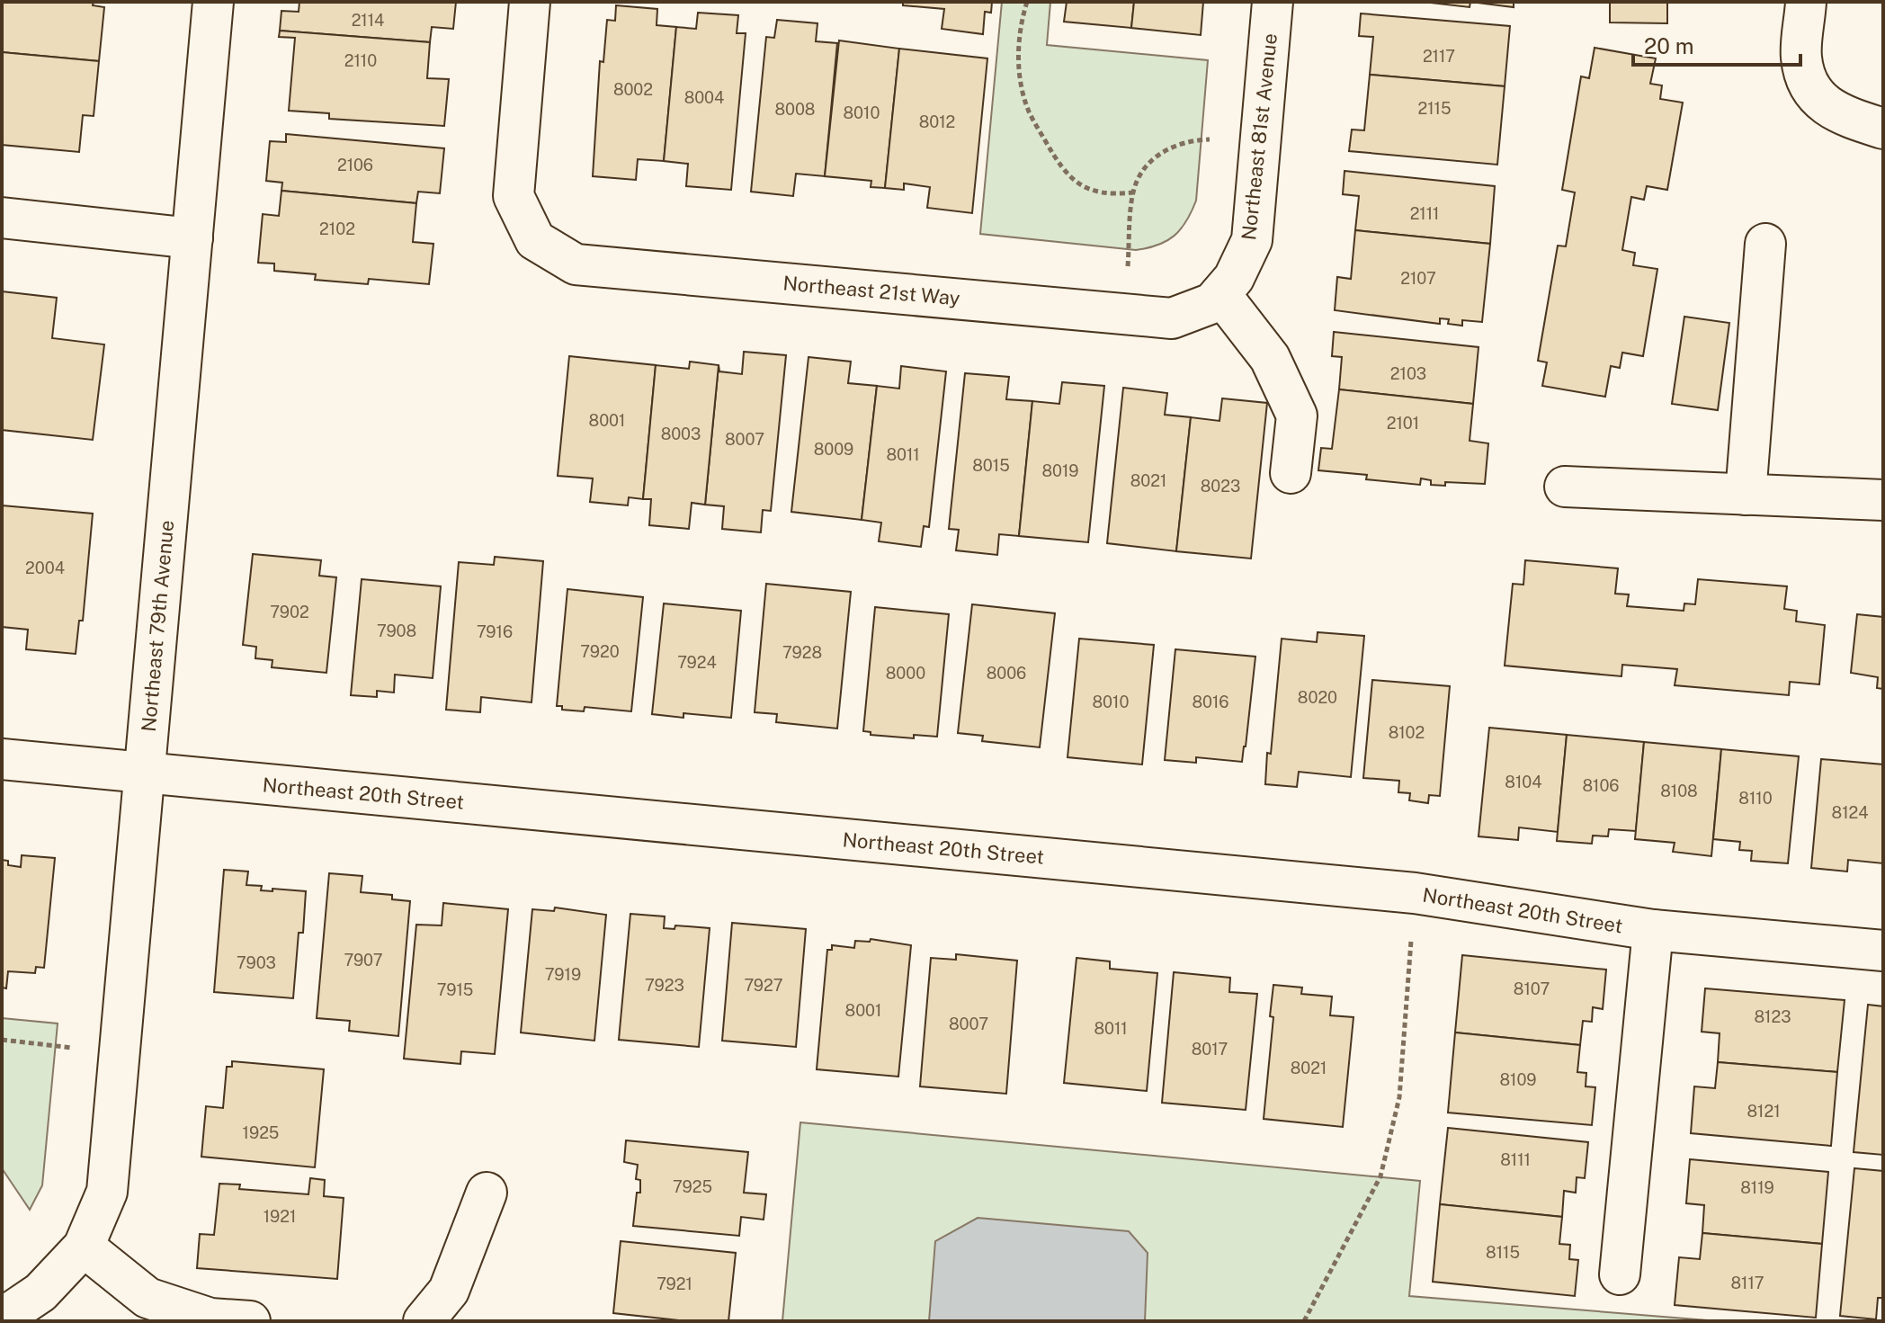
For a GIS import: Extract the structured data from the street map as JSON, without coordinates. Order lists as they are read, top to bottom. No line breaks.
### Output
{"streets":{"street":["Northeast 81st Avenue","Northeast 21st Way","Northeast 79th Avenue","Northeast 20th Street"]},"crossings":[["Northeast 81st Avenue","Northeast 21st Way"],["Northeast 79th Avenue","Northeast 20th Street"]],"house_numbers":["2114","2117","2110","8002","8004","2115","8008","8010","8012","2106","2111","2102","2107","2103","8001","2101","8003","8007","8009","8011","8015","8019","8021","8023","2004","7902","7908","7916","7920","7928","7924","8000","8006","8020","8010","8016","8102","8104","8106","8108","8110","8124","7907","7903","7919","7923","7927","8107","7915","8001","8123","8007","8011","8017","8021","8109","8121","1925","8111","7925","8119","1921","8115","8117","7921"],"scale_bar":"20 m"}
